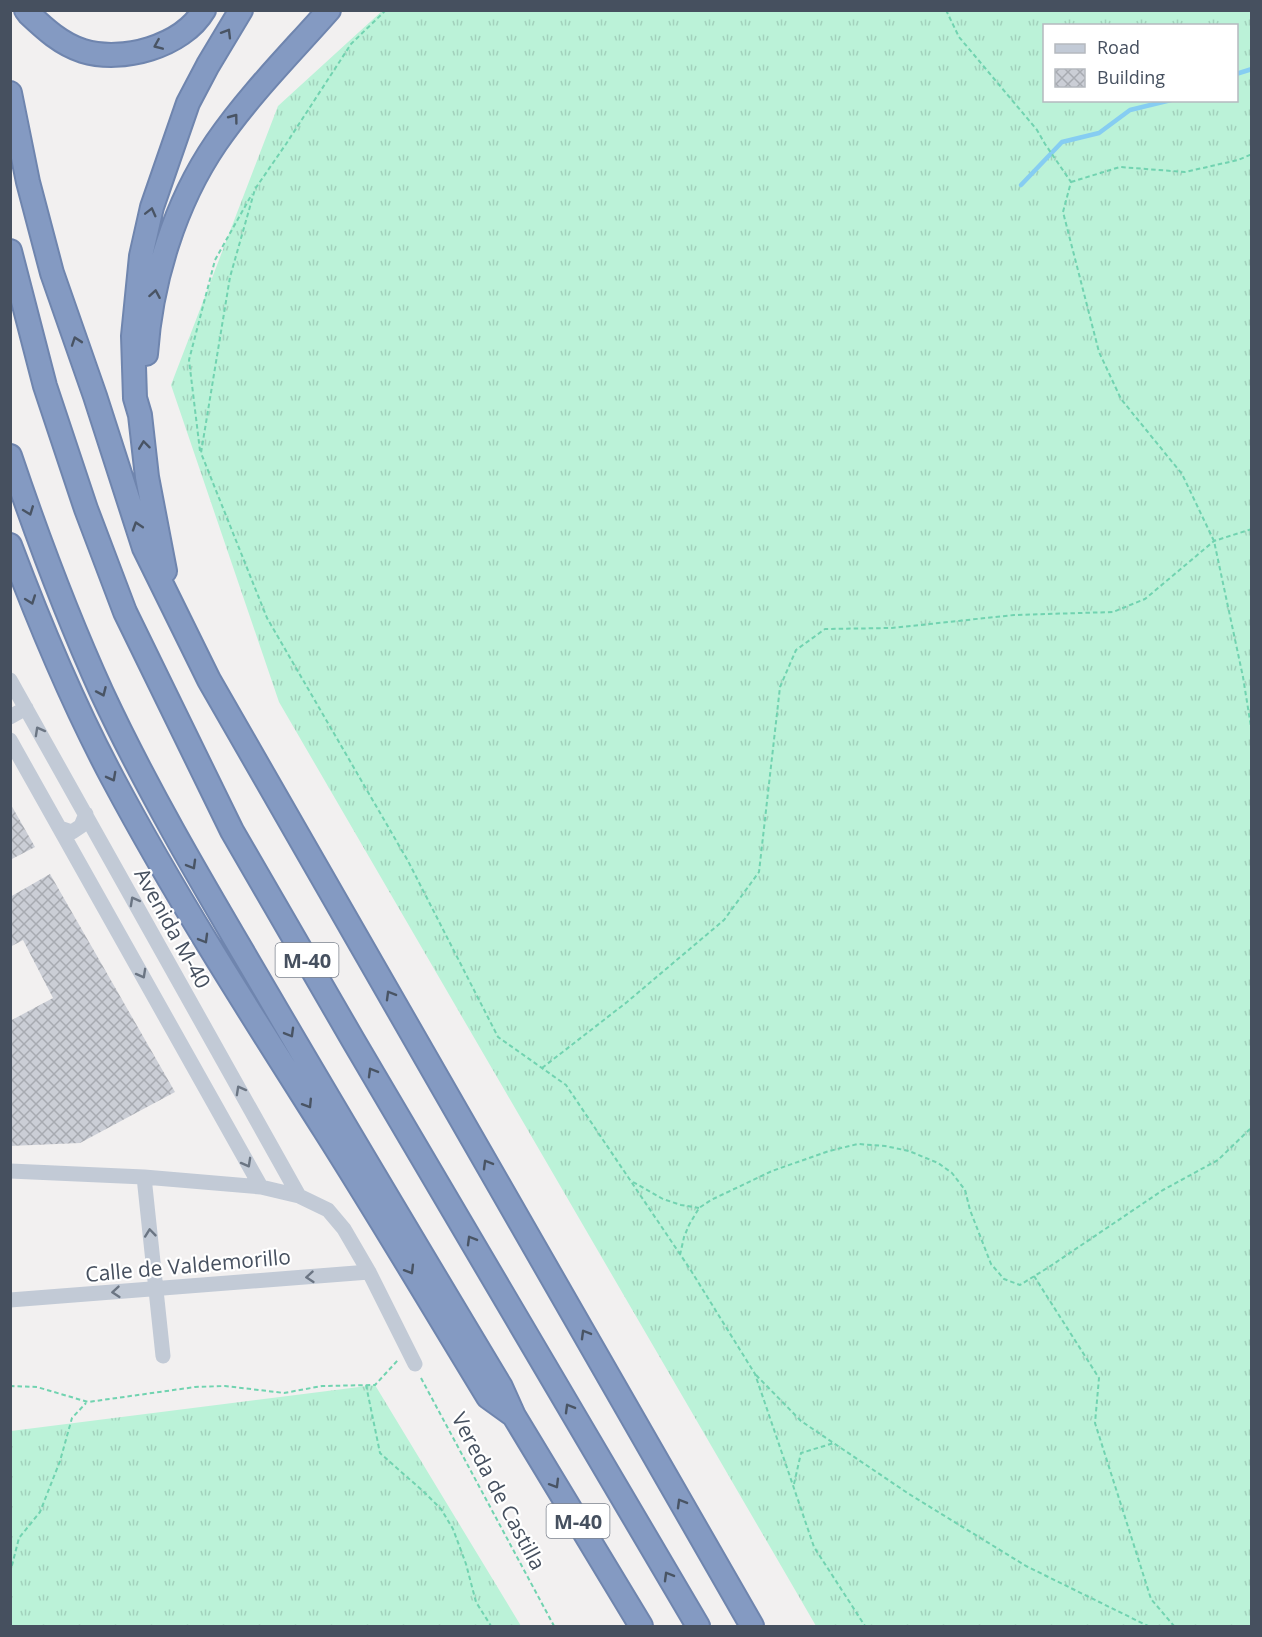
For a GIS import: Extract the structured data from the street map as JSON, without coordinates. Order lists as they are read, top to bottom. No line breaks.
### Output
{"streets":{"highway":["M-40"],"street":["Avenida M-40","Calle de Valdemorillo"],"path":["Vereda de Castilla"]},"legend":["Road","Building"]}
